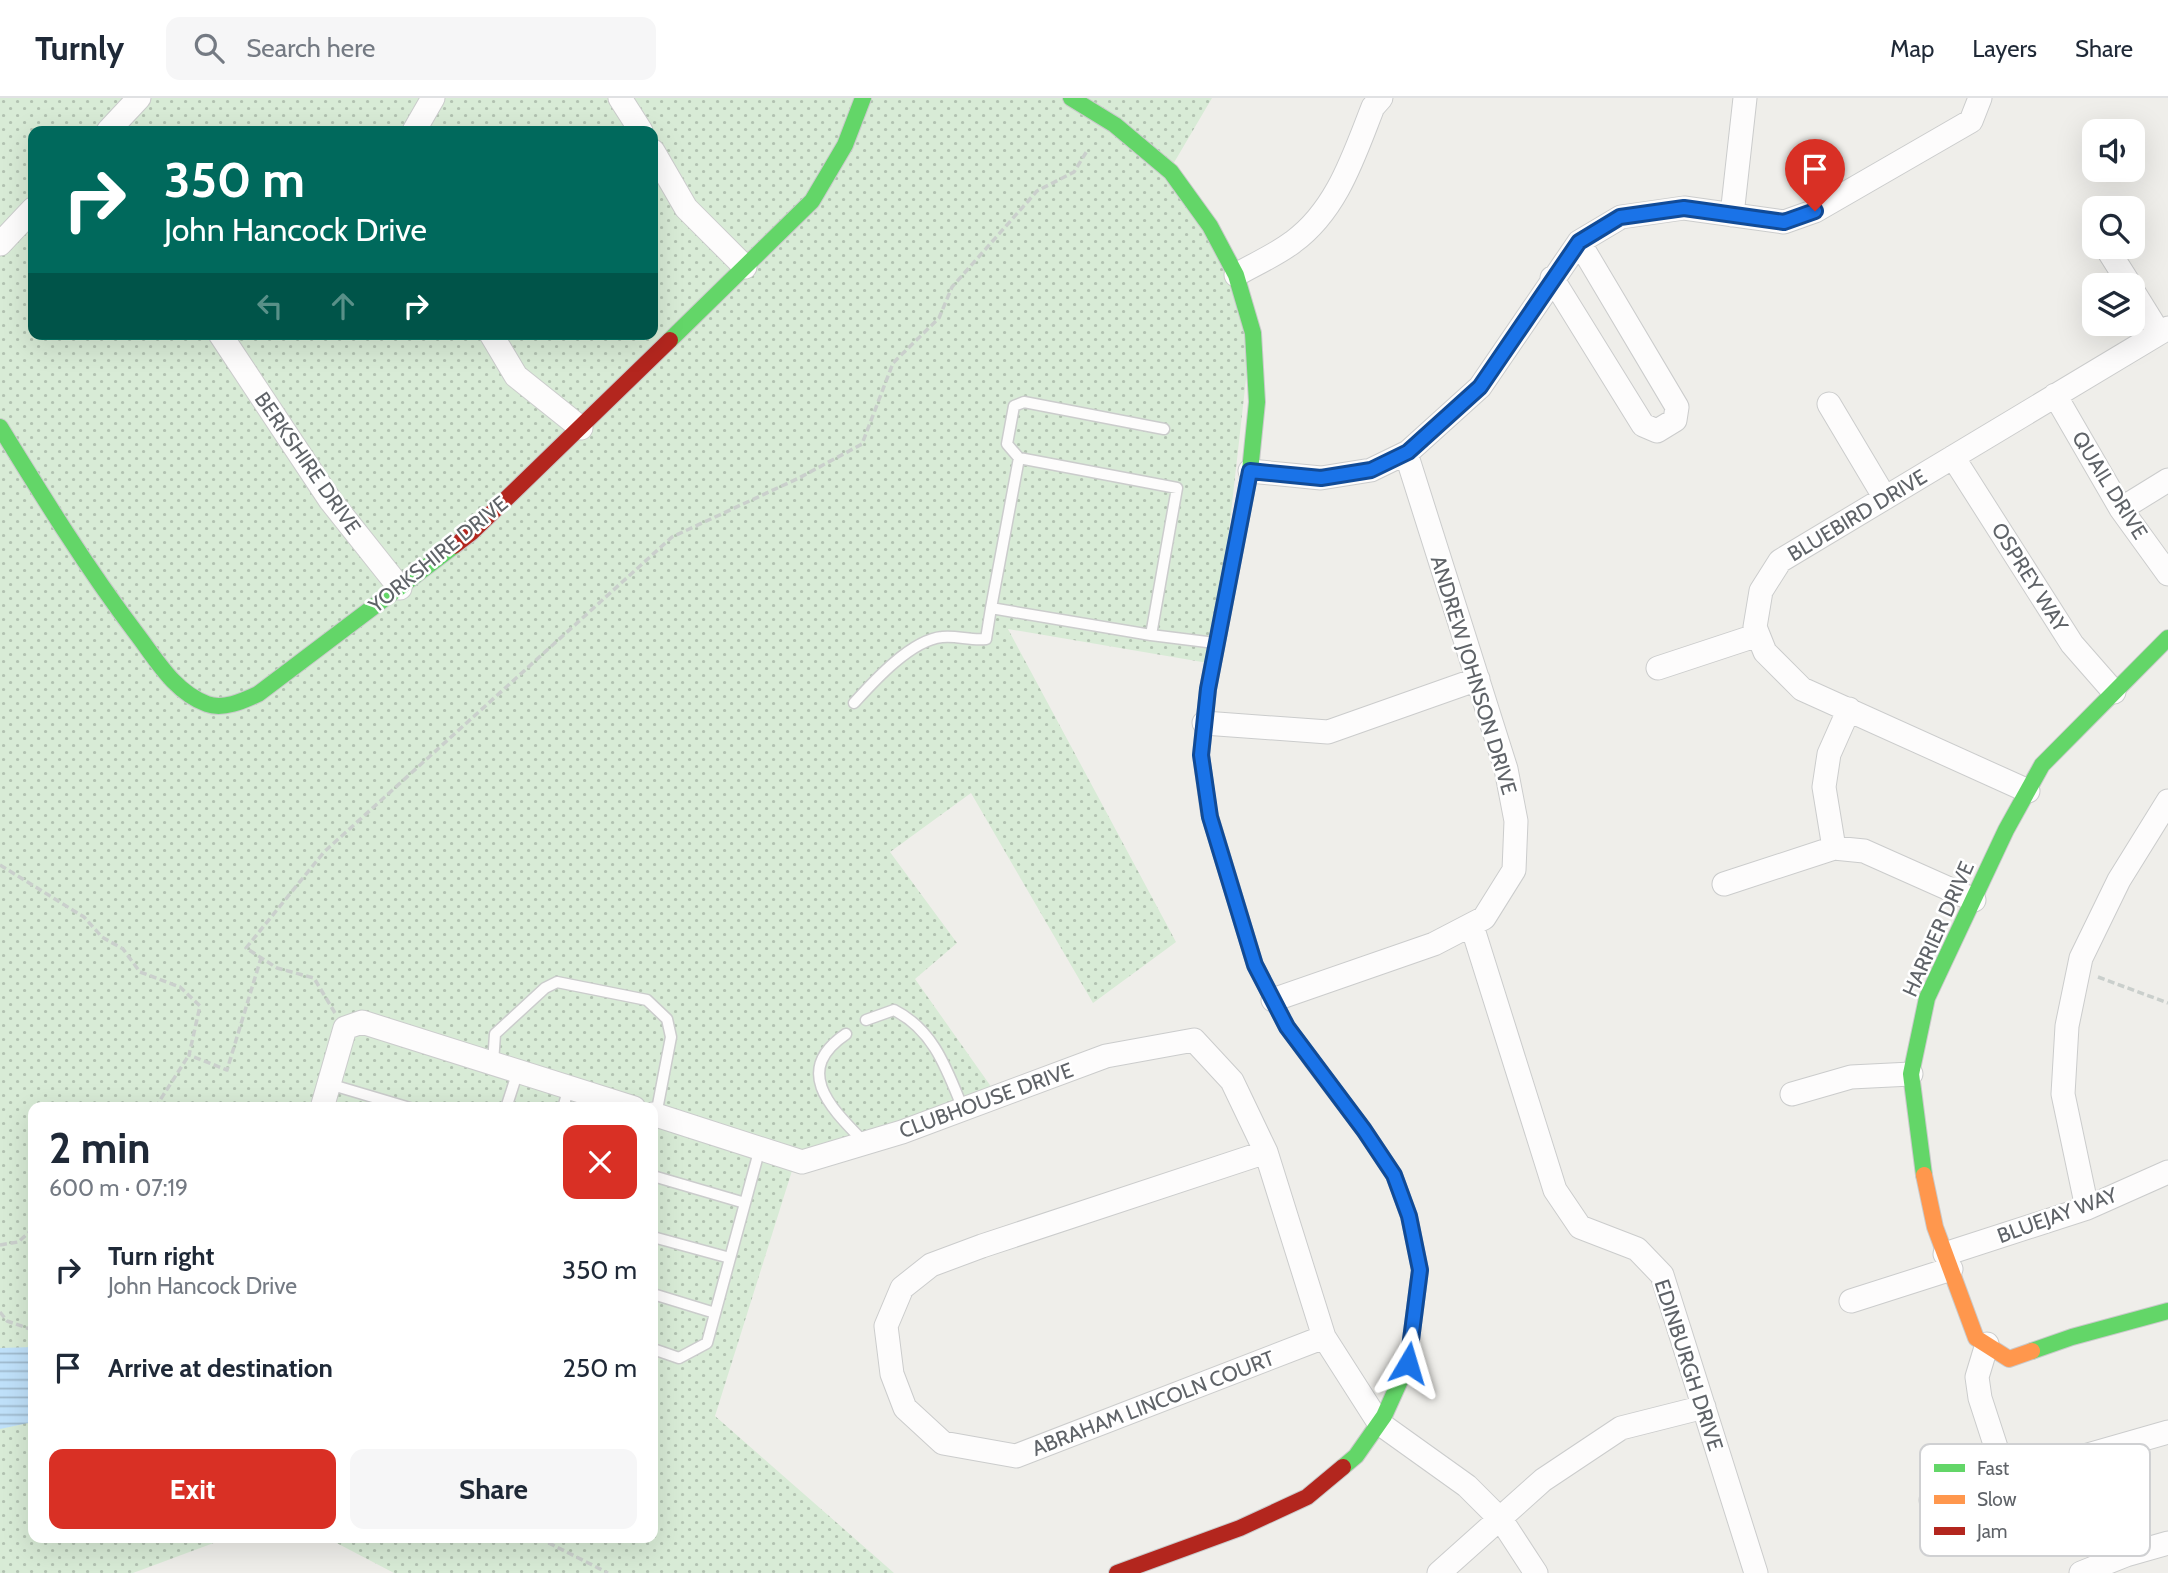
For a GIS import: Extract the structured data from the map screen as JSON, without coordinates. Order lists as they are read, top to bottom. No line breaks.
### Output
{"streets":{"street":["BERKSHIRE DRIVE","QUAIL DRIVE","BLUEBIRD DRIVE","YORKSHIRE DRIVE","OSPREY WAY","ANDREW JOHNSON DRIVE","HARRIER DRIVE","CLUBHOUSE DRIVE","BLUEJAY WAY","EDINBURGH DRIVE","ABRAHAM LINCOLN COURT"]},"crossings":[["BERKSHIRE DRIVE","YORKSHIRE DRIVE"],["QUAIL DRIVE","BLUEBIRD DRIVE"],["BLUEBIRD DRIVE","OSPREY WAY"],["OSPREY WAY","HARRIER DRIVE"],["ANDREW JOHNSON DRIVE","EDINBURGH DRIVE"],["HARRIER DRIVE","BLUEJAY WAY"],["CLUBHOUSE DRIVE","ABRAHAM LINCOLN COURT"]],"legend":["Fast","Slow","Jam"],"page":{"header":"Turnly","search":"Search here","nav":["Map","Layers","Share"],"turn":["350 m","John Hancock Drive"],"heading":["2 min","600 m · 07:19"],"list":[{"name":"Turn right","note":"John Hancock Drive","value":"350 m"},{"name":"Arrive at destination","value":"250 m"}],"buttons":["Exit","Share"]}}
